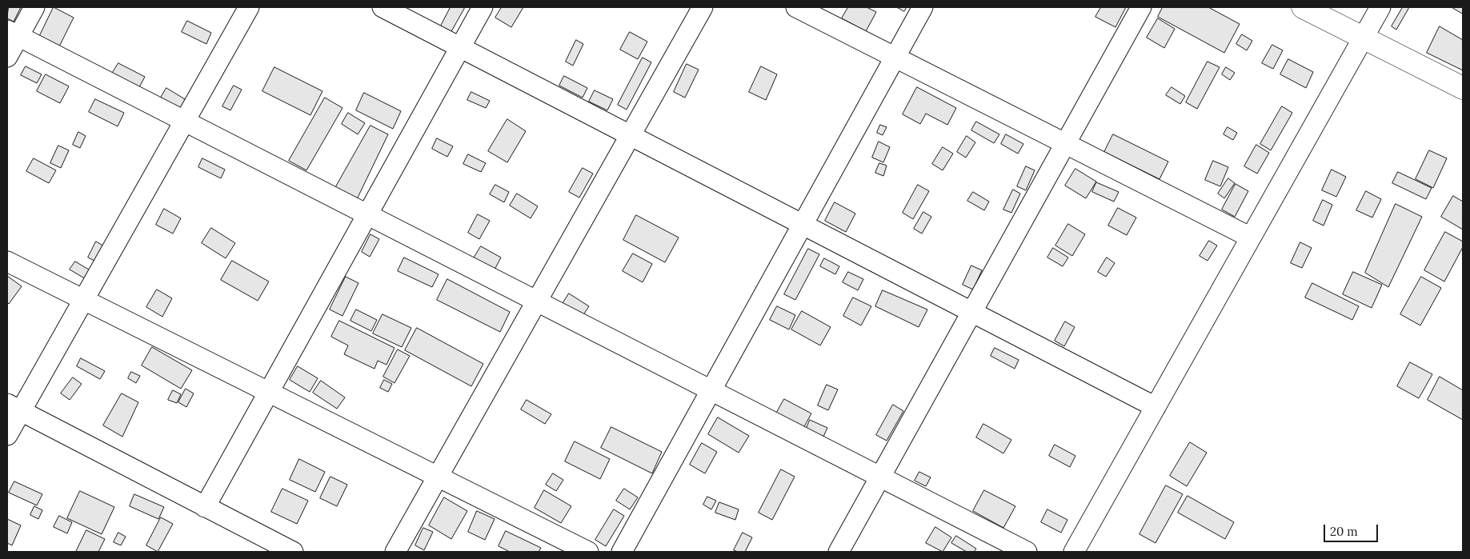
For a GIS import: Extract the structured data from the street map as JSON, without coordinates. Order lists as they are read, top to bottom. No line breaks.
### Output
{"scale_bar":"20 m"}
